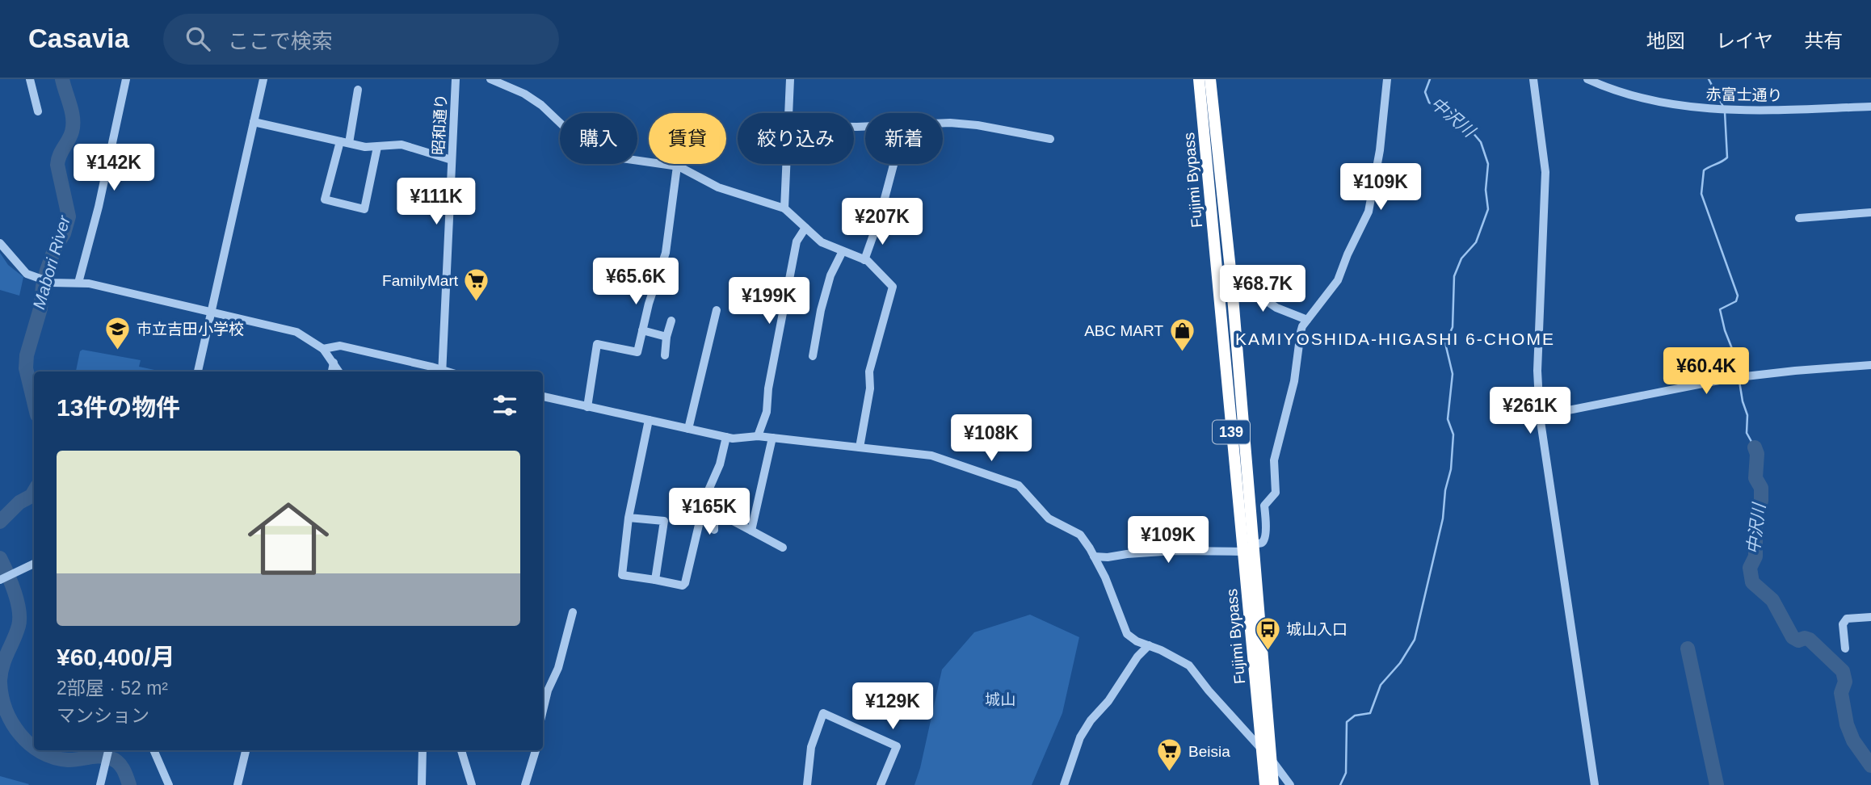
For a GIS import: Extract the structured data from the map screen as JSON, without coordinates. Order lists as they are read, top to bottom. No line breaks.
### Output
{"streets":{"highway":["Fujimi Bypass","139"],"street":["赤富士通り","昭和通り"]},"districts":["KAMIYOSHIDA-HIGASHI 6-CHOME"],"water":["中沢川","Mabori River"],"parks":["城山"],"places":{"supermarket":["FamilyMart","Beisia"],"school or university":["市立吉田小学校"],"shop":["ABC MART"],"bus stop":["城山入口"]},"page":{"header":"Casavia","search":"ここで検索","nav":["地図","レイヤ","共有"],"chip":["購入","賃貸","絞り込み","新着"],"price":["¥142K","¥109K","¥111K","¥207K","¥65.6K","¥68.7K","¥199K","¥60.4K","¥261K","¥108K","¥165K","¥109K","¥129K"],"heading":"13件の物件","list":[{"name":"¥60,400/月","note":"2部屋 · 52 m² · マンション"}]}}
